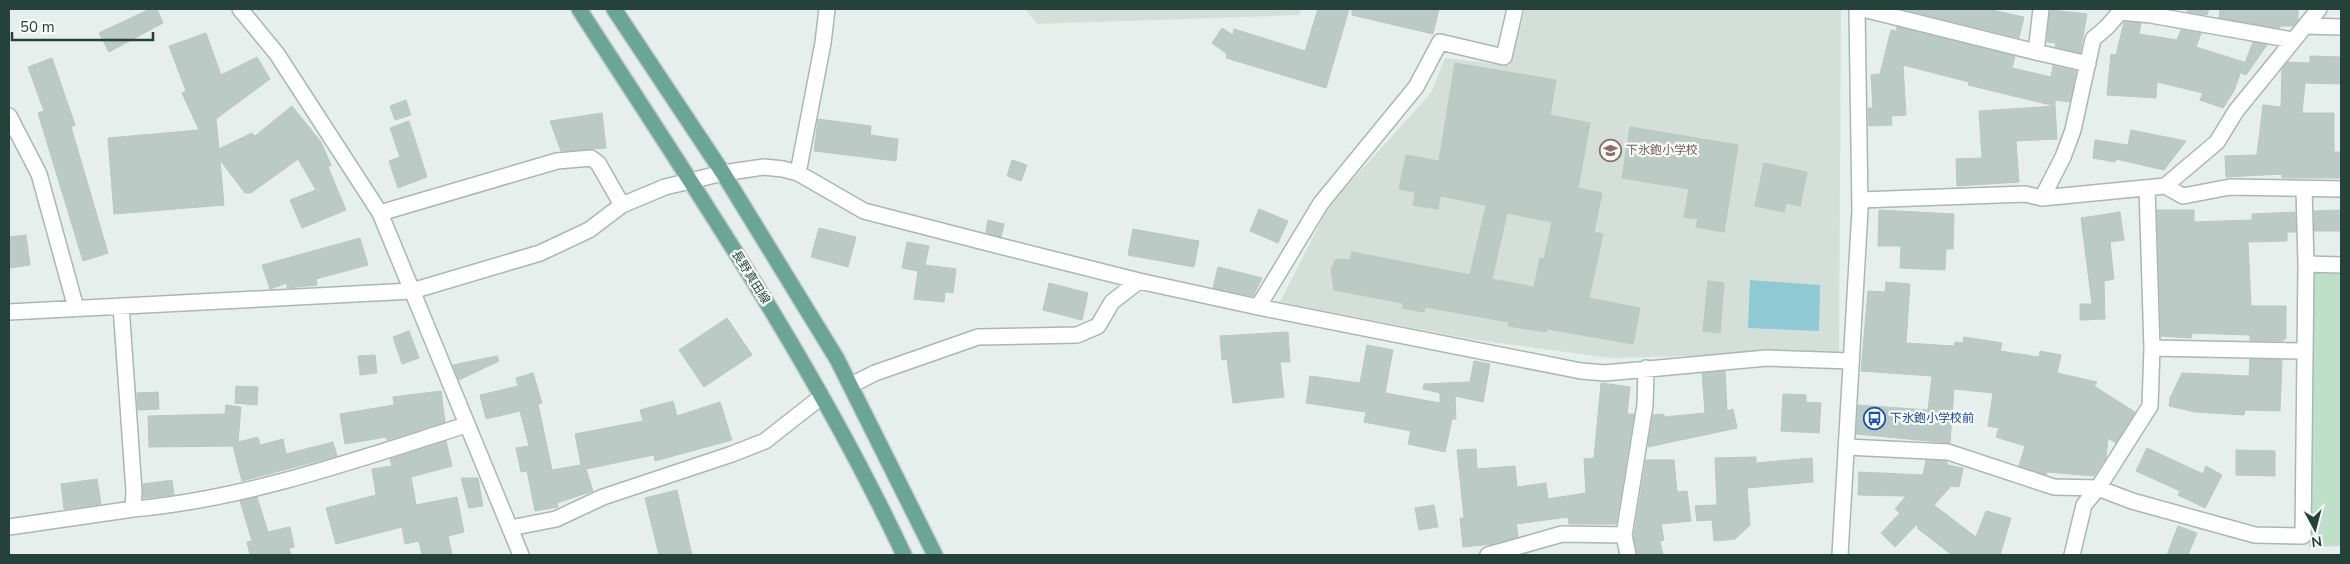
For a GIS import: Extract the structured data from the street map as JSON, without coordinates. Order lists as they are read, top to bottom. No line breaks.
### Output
{"streets":{"main road":["長野真田線"]},"places":{"school or university":["下氷鉋小学校"],"bus stop":["下氷鉋小学校前"]},"scale_bar":"50 m","north":"bottom"}
